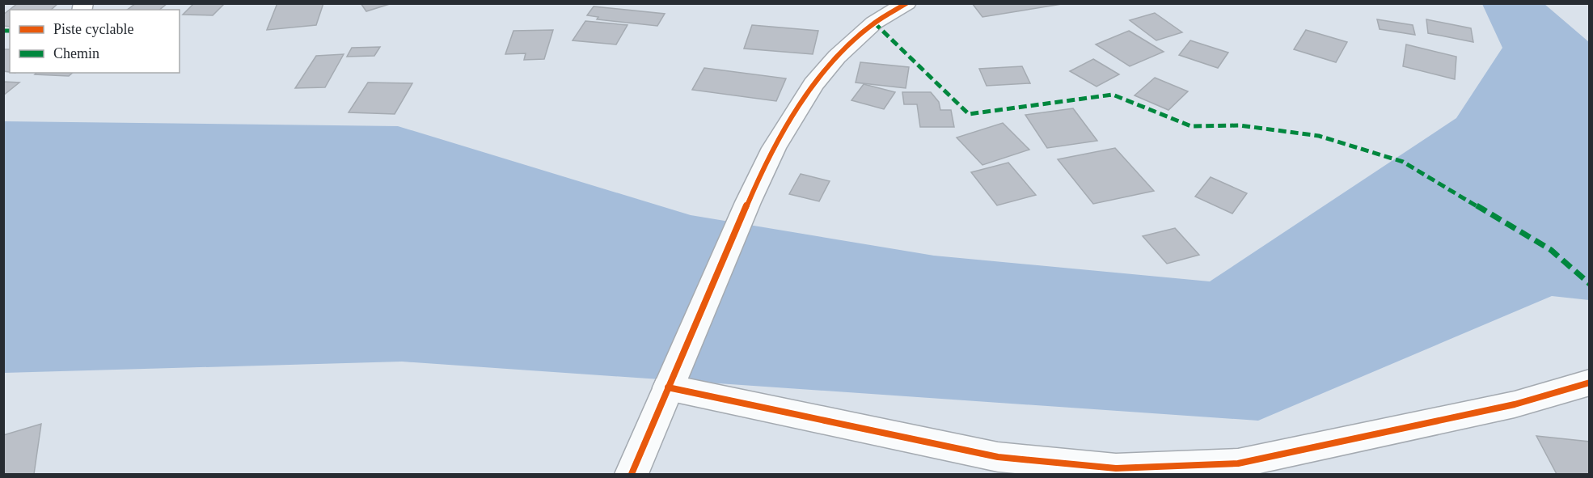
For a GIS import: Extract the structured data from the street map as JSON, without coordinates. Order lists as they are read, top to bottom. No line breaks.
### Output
{"legend":["Piste cyclable","Chemin"]}
